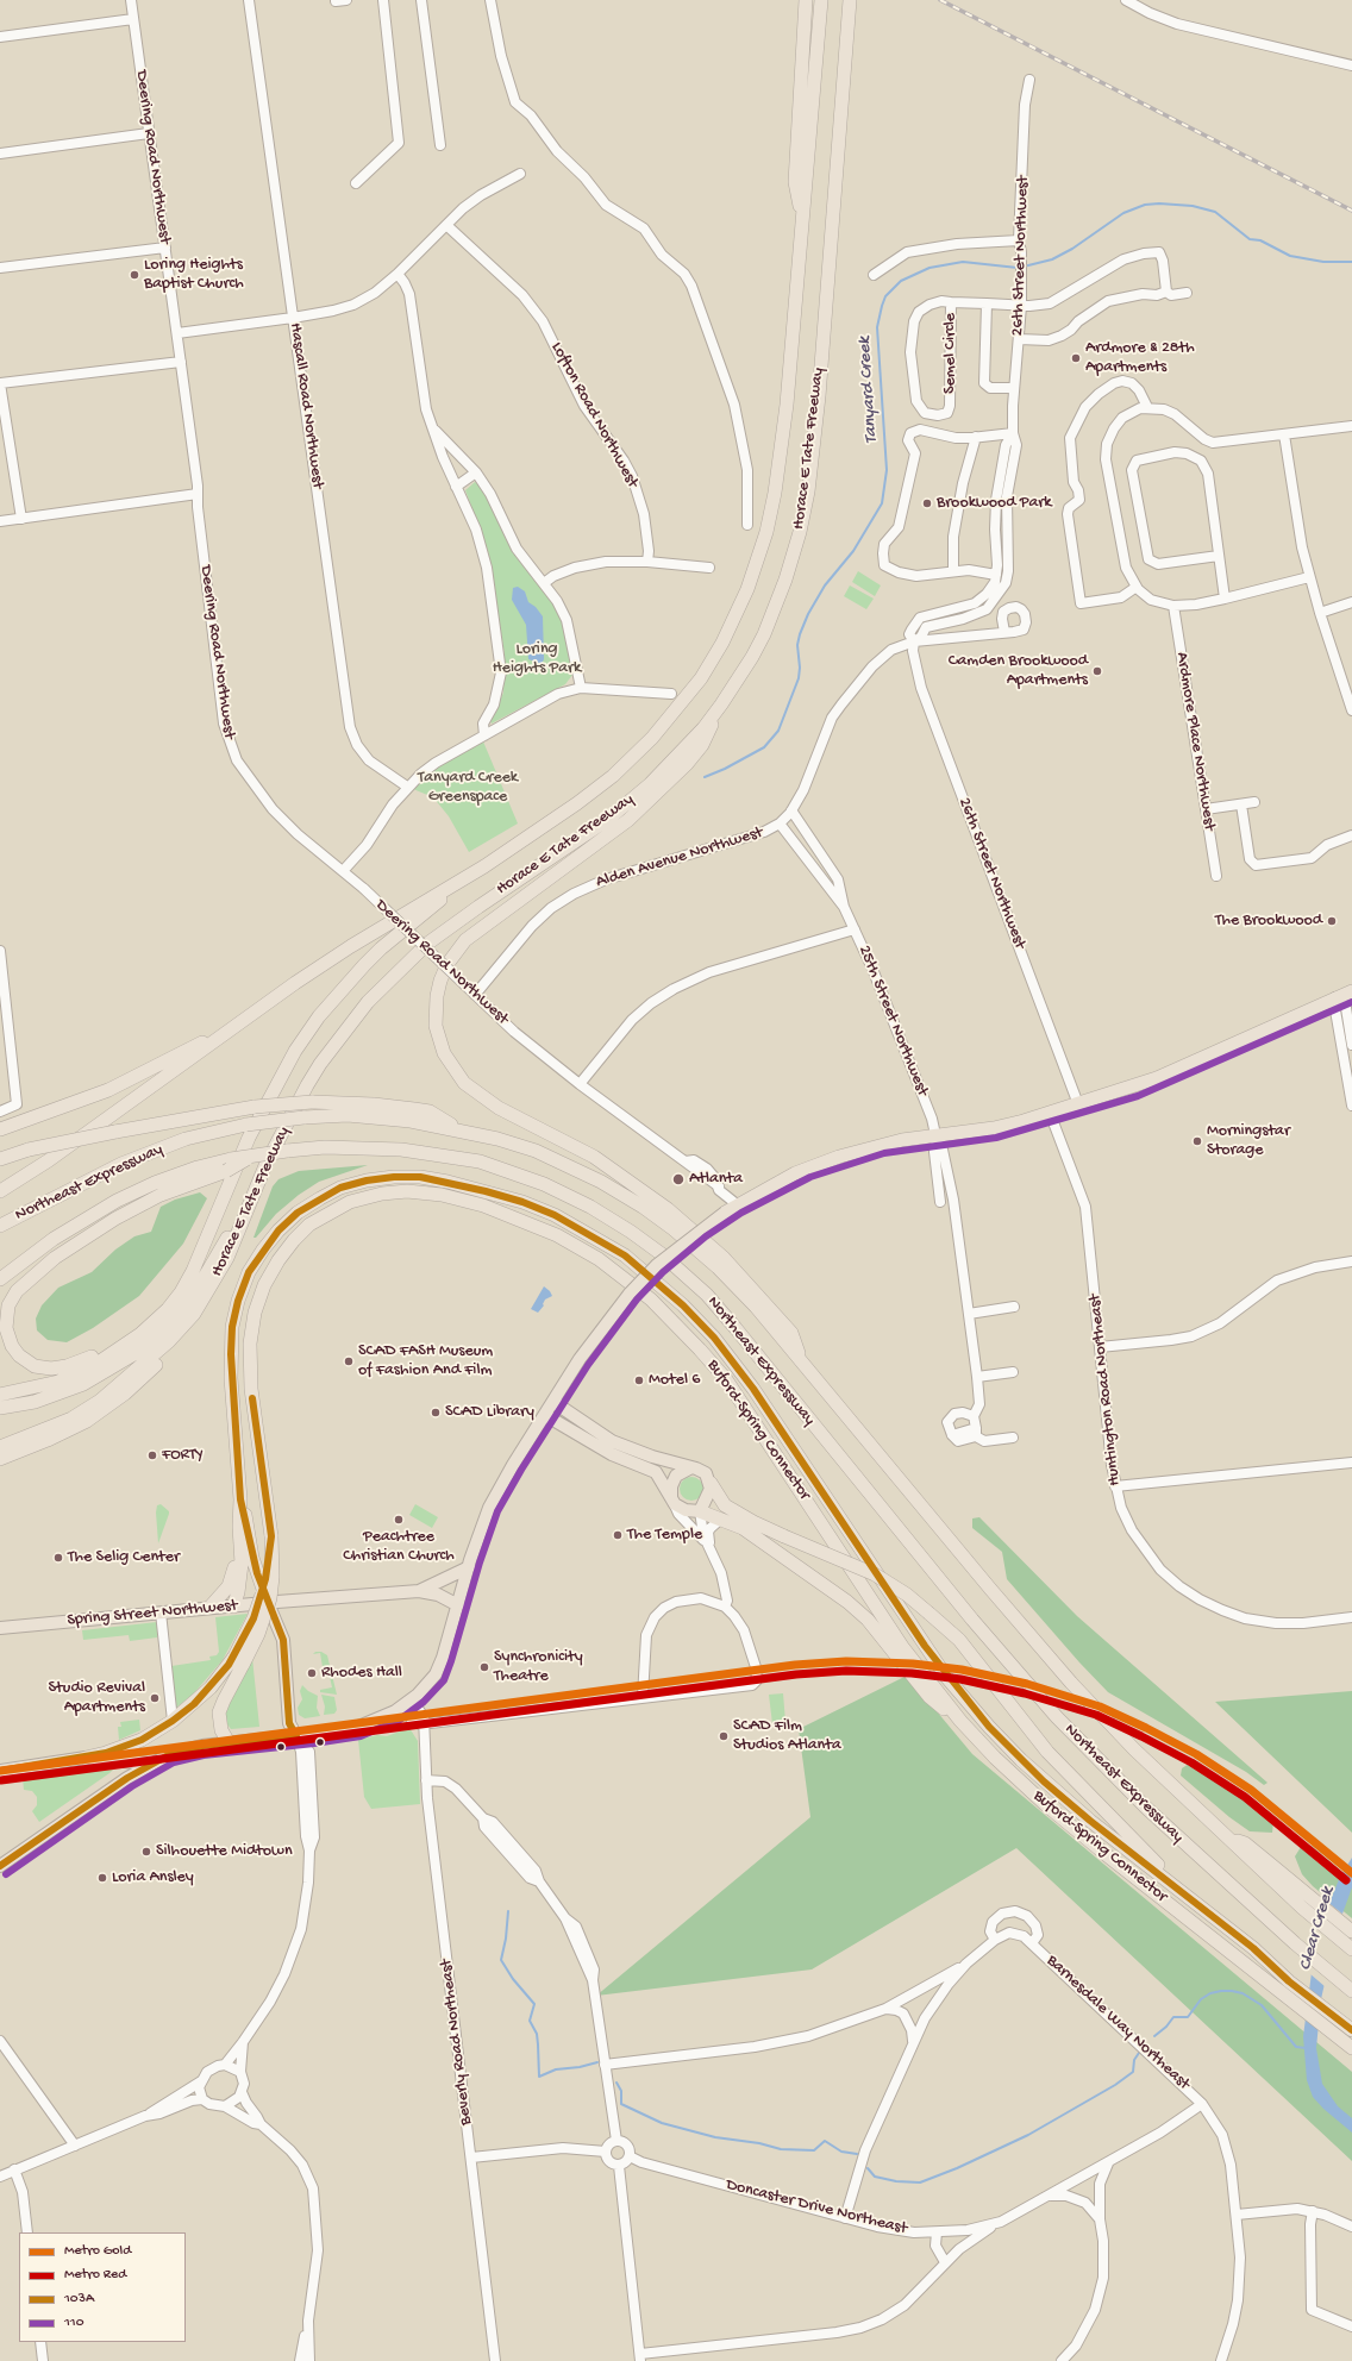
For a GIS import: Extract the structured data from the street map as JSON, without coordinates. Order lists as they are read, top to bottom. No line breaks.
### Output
{"streets":{"highway":["Horace E Tate Freeway","Northeast Expressway","Buford-Spring Connector"],"main road":["Spring Street Northwest"],"street":["Deering Road Northwest","26th Street Northwest","Semel Circle","Hascall Road Northwest","Lofton Road Northwest","Ardmore Place Northwest","Alden Avenue Northwest","25th Street Northwest","Huntington Road Northeast","Barnesdale Way Northeast","Beverly Road Northeast","Doncaster Drive Northeast"]},"crossings":[["Deering Road Northwest","Alden Avenue Northwest"],["26th Street Northwest","Semel Circle"],["26th Street Northwest","Alden Avenue Northwest"],["Alden Avenue Northwest","25th Street Northwest"],["Barnesdale Way Northeast","Doncaster Drive Northeast"]],"water":["Tanyard Creek","Clear Creek"],"parks":["Loring Heights Park","Tanyard Creek Greenspace"],"places":["Loring Heights Baptist Church","Ardmore & 28th Apartments","Brookwood Park","Camden Brookwood Apartments","The Brookwood","Morningstar Storage","Atlanta","SCAD FASH Museum of Fashion And Film","Motel 6","SCAD Library","FORTY","Peachtree Christian Church","The Temple","The Selig Center","Synchronicity Theatre","Rhodes Hall","Studio Revival Apartments","SCAD Film Studios Atlanta","Silhouette Midtown","Loria Ansley"],"lines":["transit line 110","transit line 103A","metro line Gold","metro line Red"],"legend":["Metro Gold","Metro Red","103A","110"]}
